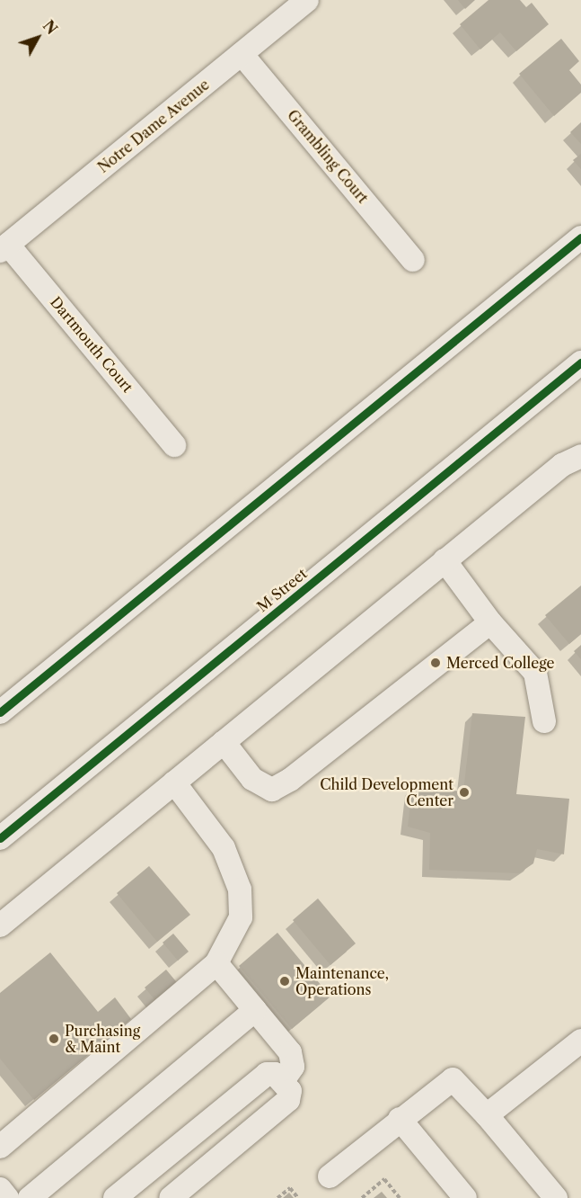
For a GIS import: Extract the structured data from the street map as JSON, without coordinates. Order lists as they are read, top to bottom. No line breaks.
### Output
{"streets":{"street":["Notre Dame Avenue","Grambling Court","Dartmouth Court","M Street"]},"crossings":[["Notre Dame Avenue","Grambling Court"],["Notre Dame Avenue","Dartmouth Court"]],"places":["Merced College","Child Development Center","Maintenance, Operations","Purchasing & Maint"],"north":"top right"}
